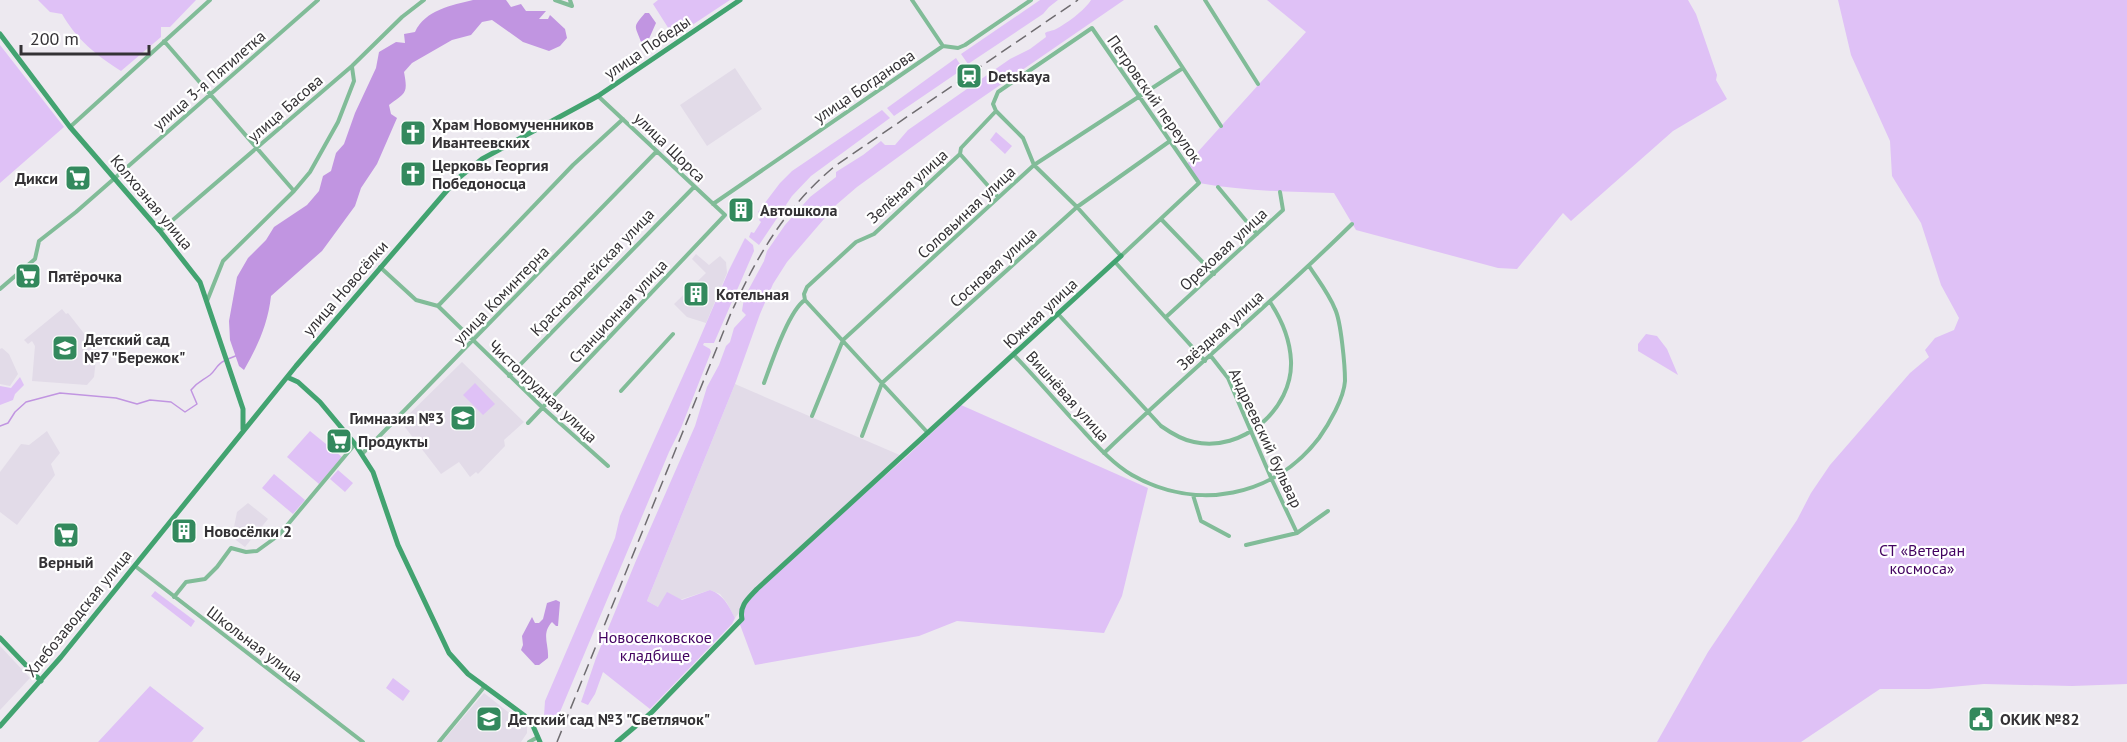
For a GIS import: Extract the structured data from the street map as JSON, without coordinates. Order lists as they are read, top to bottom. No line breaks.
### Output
{"streets":{"street":["улица Победы","улица 3-я Пятилетка","улица Богданова","Петровский переулок","улица Басова","улица Щорса","Зелёная улица","Колхозная улица","Соловьиная улица","Ореховая улица","Сосновая улица","Красноармейская улица","улица Новосёлки","улица Коминтерна","Станционная улица","Южная улица","Звёздная улица","Чистопрудная улица","Вишнёвая улица","Андреевский бульвар","Хлебозаводская улица","Школьная улица"]},"crossings":[["улица Победы","улица Щорса"],["улица Победы","улица Новосёлки"],["улица 3-я Пятилетка","Колхозная улица"],["улица Богданова","улица Щорса"],["Петровский переулок","Зелёная улица"],["Петровский переулок","Соловьиная улица"],["Петровский переулок","Сосновая улица"],["Петровский переулок","Южная улица"],["улица Басова","Колхозная улица"],["улица Щорса","Красноармейская улица"],["улица Щорса","улица Новосёлки"],["улица Щорса","улица Коминтерна"],["улица Щорса","Станционная улица"],["Колхозная улица","улица Новосёлки"],["Ореховая улица","Андреевский бульвар"],["Красноармейская улица","Чистопрудная улица"],["улица Новосёлки","Чистопрудная улица"],["улица Новосёлки","Хлебозаводская улица"],["улица Коминтерна","Чистопрудная улица"],["Станционная улица","Чистопрудная улица"],["Южная улица","Вишнёвая улица"],["Южная улица","Андреевский бульвар"],["Звёздная улица","Вишнёвая улица"],["Звёздная улица","Андреевский бульвар"],["Вишнёвая улица","Андреевский бульвар"],["Хлебозаводская улица","Школьная улица"]],"parks":["СТ «Ветеран космоса»","Новоселковское кладбище"],"places":{"station":["Detskaya"],"church":["Храм Новомученников Ивантеевских","Церковь Георгия Победоносца"],"supermarket":["Дикси","Пятёрочка","Продукты","Верный"],"building":["Автошкола","Котельная","Новосёлки 2"],"school or university":["Детский сад №7 \"Бережок\"","Гимназия №3","Детский сад №3 \"Светлячок\""],"public building":["ОКИК №82"]},"scale_bar":"200 m"}
